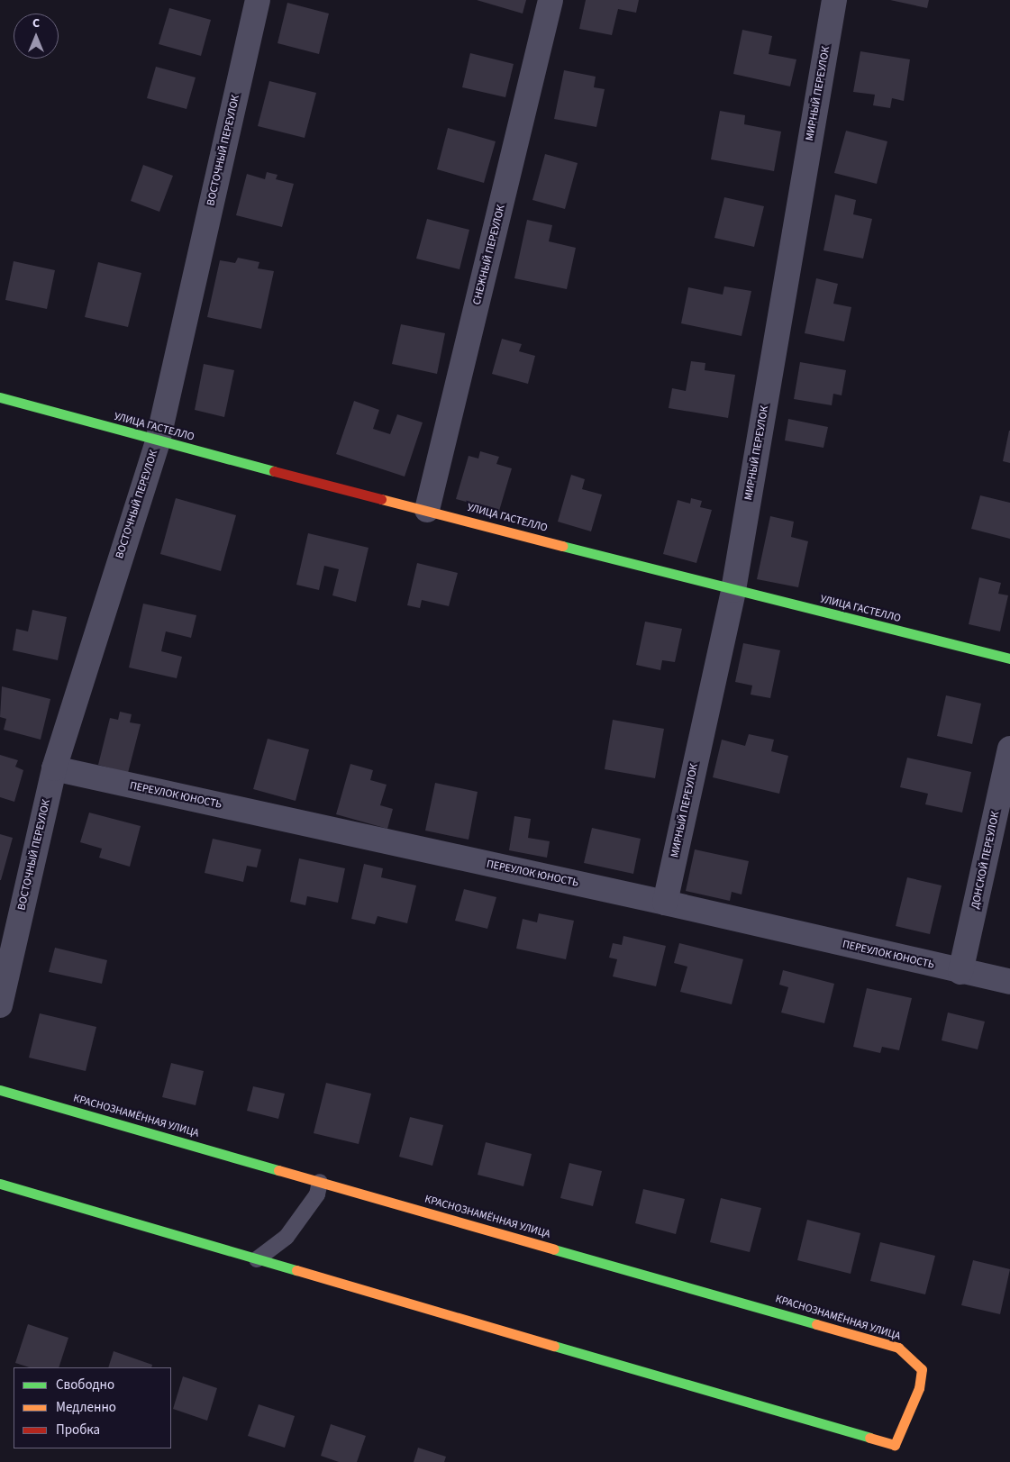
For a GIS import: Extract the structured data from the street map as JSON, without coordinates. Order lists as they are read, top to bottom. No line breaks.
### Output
{"streets":{"street":["МИРНЫЙ ПЕРЕУЛОК","ВОСТОЧНЫЙ ПЕРЕУЛОК","СНЕЖНЫЙ ПЕРЕУЛОК","УЛИЦА ГАСТЕЛЛО","ПЕРЕУЛОК ЮНОСТЬ","ДОНСКОЙ ПЕРЕУЛОК","КРАСНОЗНАМЁННАЯ УЛИЦА"]},"crossings":[["МИРНЫЙ ПЕРЕУЛОК","УЛИЦА ГАСТЕЛЛО"],["МИРНЫЙ ПЕРЕУЛОК","ПЕРЕУЛОК ЮНОСТЬ"],["ВОСТОЧНЫЙ ПЕРЕУЛОК","УЛИЦА ГАСТЕЛЛО"],["ВОСТОЧНЫЙ ПЕРЕУЛОК","ПЕРЕУЛОК ЮНОСТЬ"],["СНЕЖНЫЙ ПЕРЕУЛОК","УЛИЦА ГАСТЕЛЛО"],["ПЕРЕУЛОК ЮНОСТЬ","ДОНСКОЙ ПЕРЕУЛОК"]],"legend":["Свободно","Медленно","Пробка"],"north":"top"}
